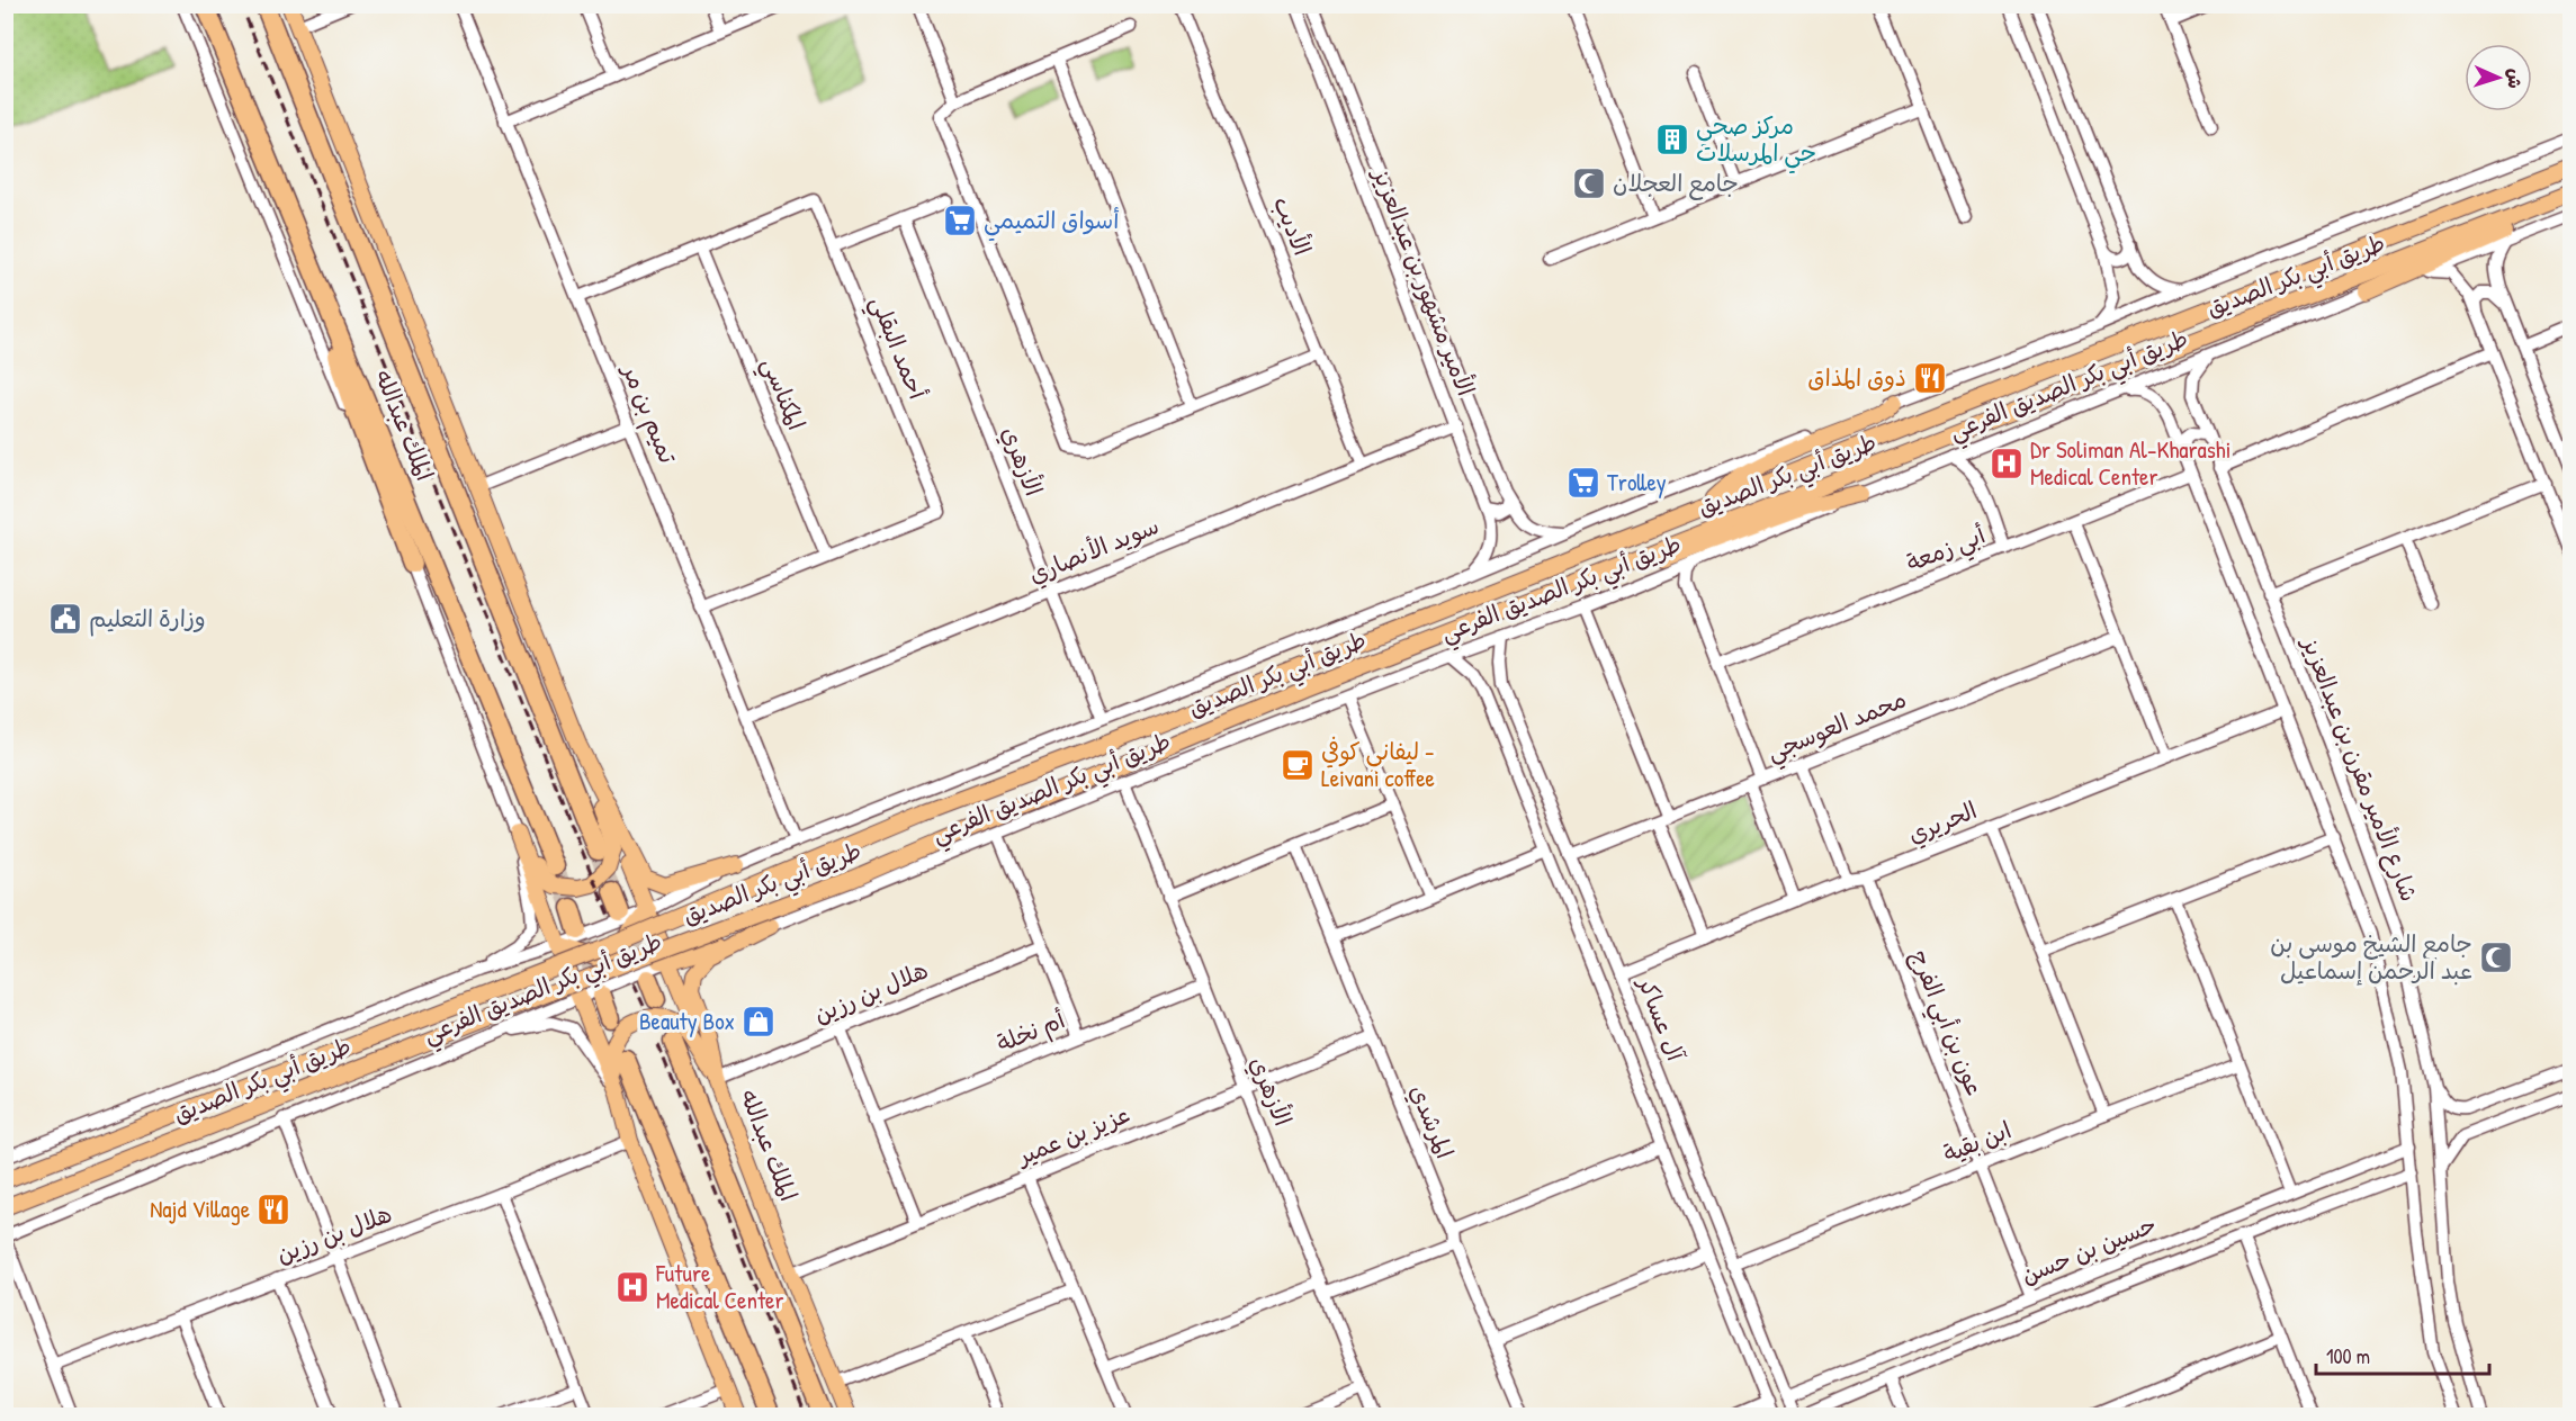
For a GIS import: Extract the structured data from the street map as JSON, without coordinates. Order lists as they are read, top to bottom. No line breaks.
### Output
{"streets":{"highway":["الملك عبدالله"],"main road":["طريق أبي بكر الصديق","طريق أبي بكر الصديق الفرعي"],"street":["الأديب","الأمير مشهور بن عبدالعزيز","أحمد البقلي","المكناسي","تميم بن مر","الأزهري","أبي زمعة","سويد الأنصاري","محمد العوسجي","شارع الأمير مقرن بن عبدالعزيز","الحريري","هلال بن رزين","آل عساكر","عون بن أبي الفرج","أم نخلة","المرشدي","عزيز بن عمير","ابن بقية","حسين بن حسن"]},"crossings":[["الأديب","سويد الأنصاري"],["الأمير مشهور بن عبدالعزيز","طريق أبي بكر الصديق الفرعي"],["الأمير مشهور بن عبدالعزيز","سويد الأنصاري"],["أحمد البقلي","المكناسي"],["طريق أبي بكر الصديق الفرعي","تميم بن مر"],["طريق أبي بكر الصديق الفرعي","الملك عبدالله"],["طريق أبي بكر الصديق الفرعي","الأزهري"],["طريق أبي بكر الصديق الفرعي","شارع الأمير مقرن بن عبدالعزيز"],["طريق أبي بكر الصديق الفرعي","آل عساكر"],["تميم بن مر","سويد الأنصاري"],["الملك عبدالله","هلال بن رزين"],["الملك عبدالله","عزيز بن عمير"],["الأزهري","سويد الأنصاري"],["الأزهري","أم نخلة"],["الأزهري","عزيز بن عمير"],["أبي زمعة","شارع الأمير مقرن بن عبدالعزيز"],["محمد العوسجي","آل عساكر"],["شارع الأمير مقرن بن عبدالعزيز","الحريري"],["شارع الأمير مقرن بن عبدالعزيز","حسين بن حسن"],["الحريري","آل عساكر"],["الحريري","عون بن أبي الفرج"],["آل عساكر","ابن بقية"],["آل عساكر","حسين بن حسن"],["عون بن أبي الفرج","ابن بقية"],["عون بن أبي الفرج","حسين بن حسن"],["المرشدي","عزيز بن عمير"]],"places":{"building":["مركز صحي حي المرسلات"],"mosque":["جامع العجلان","جامع الشيخ موسى بن عبد الرحمن إسماعيل"],"supermarket":["أسواق التميمي","Trolley"],"restaurant":["ذوق المذاق","Najd Village"],"hospital":["Dr Soliman Al-Kharashi Medical Center","Future Medical Center"],"public building":["وزارة التعليم"],"cafe":["ليفاني كوفي - Leivani coffee"],"shop":["Beauty Box"]},"scale_bar":"100 m","north":"right"}
